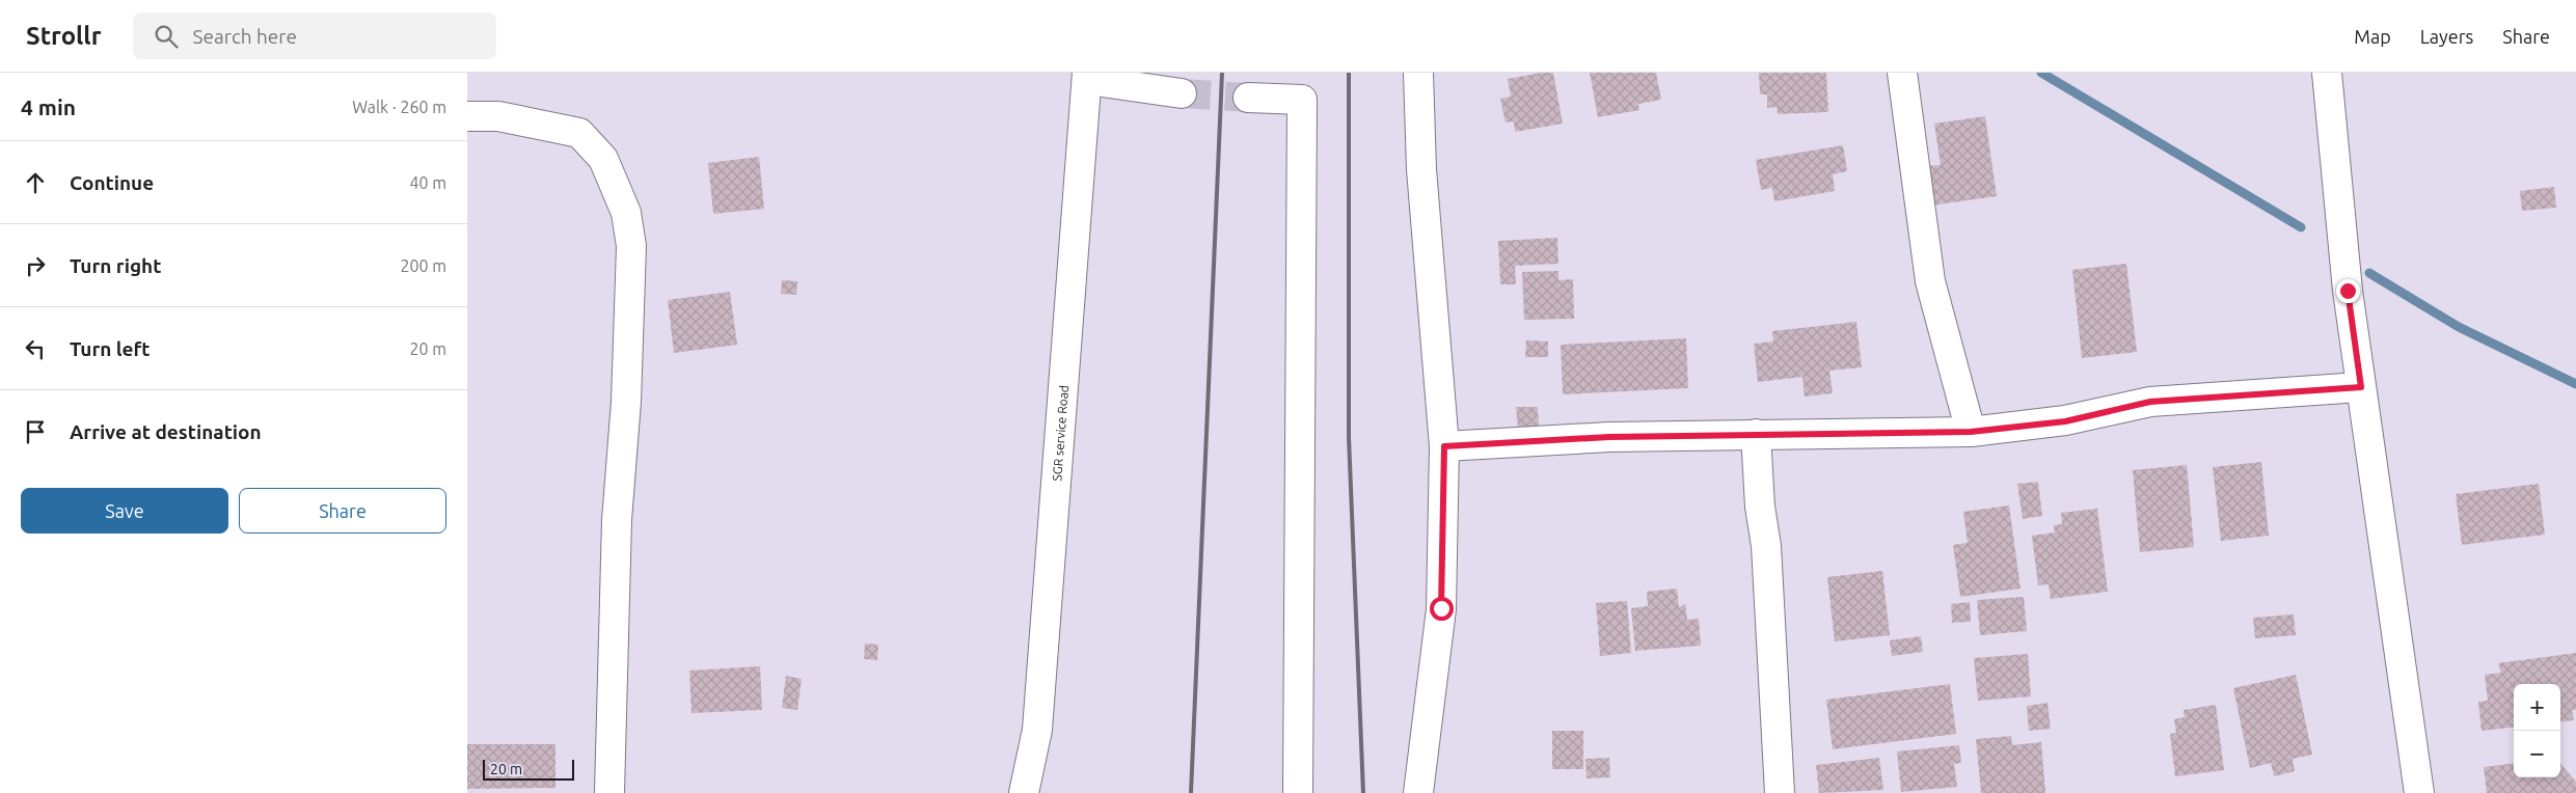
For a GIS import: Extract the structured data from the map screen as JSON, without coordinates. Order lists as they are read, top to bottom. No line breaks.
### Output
{"streets":{"street":["SGR service Road"]},"scale_bar":"20 m","page":{"header":"Strollr","search":"Search here","nav":["Map","Layers","Share"],"heading":["4 min","Walk · 260 m"],"list":[["Continue","40 m"],["Turn right","200 m"],["Turn left","20 m"],"Arrive at destination"],"buttons":["Save","Share"],"map_buttons":["+","−"],"scale":"20 m"}}
